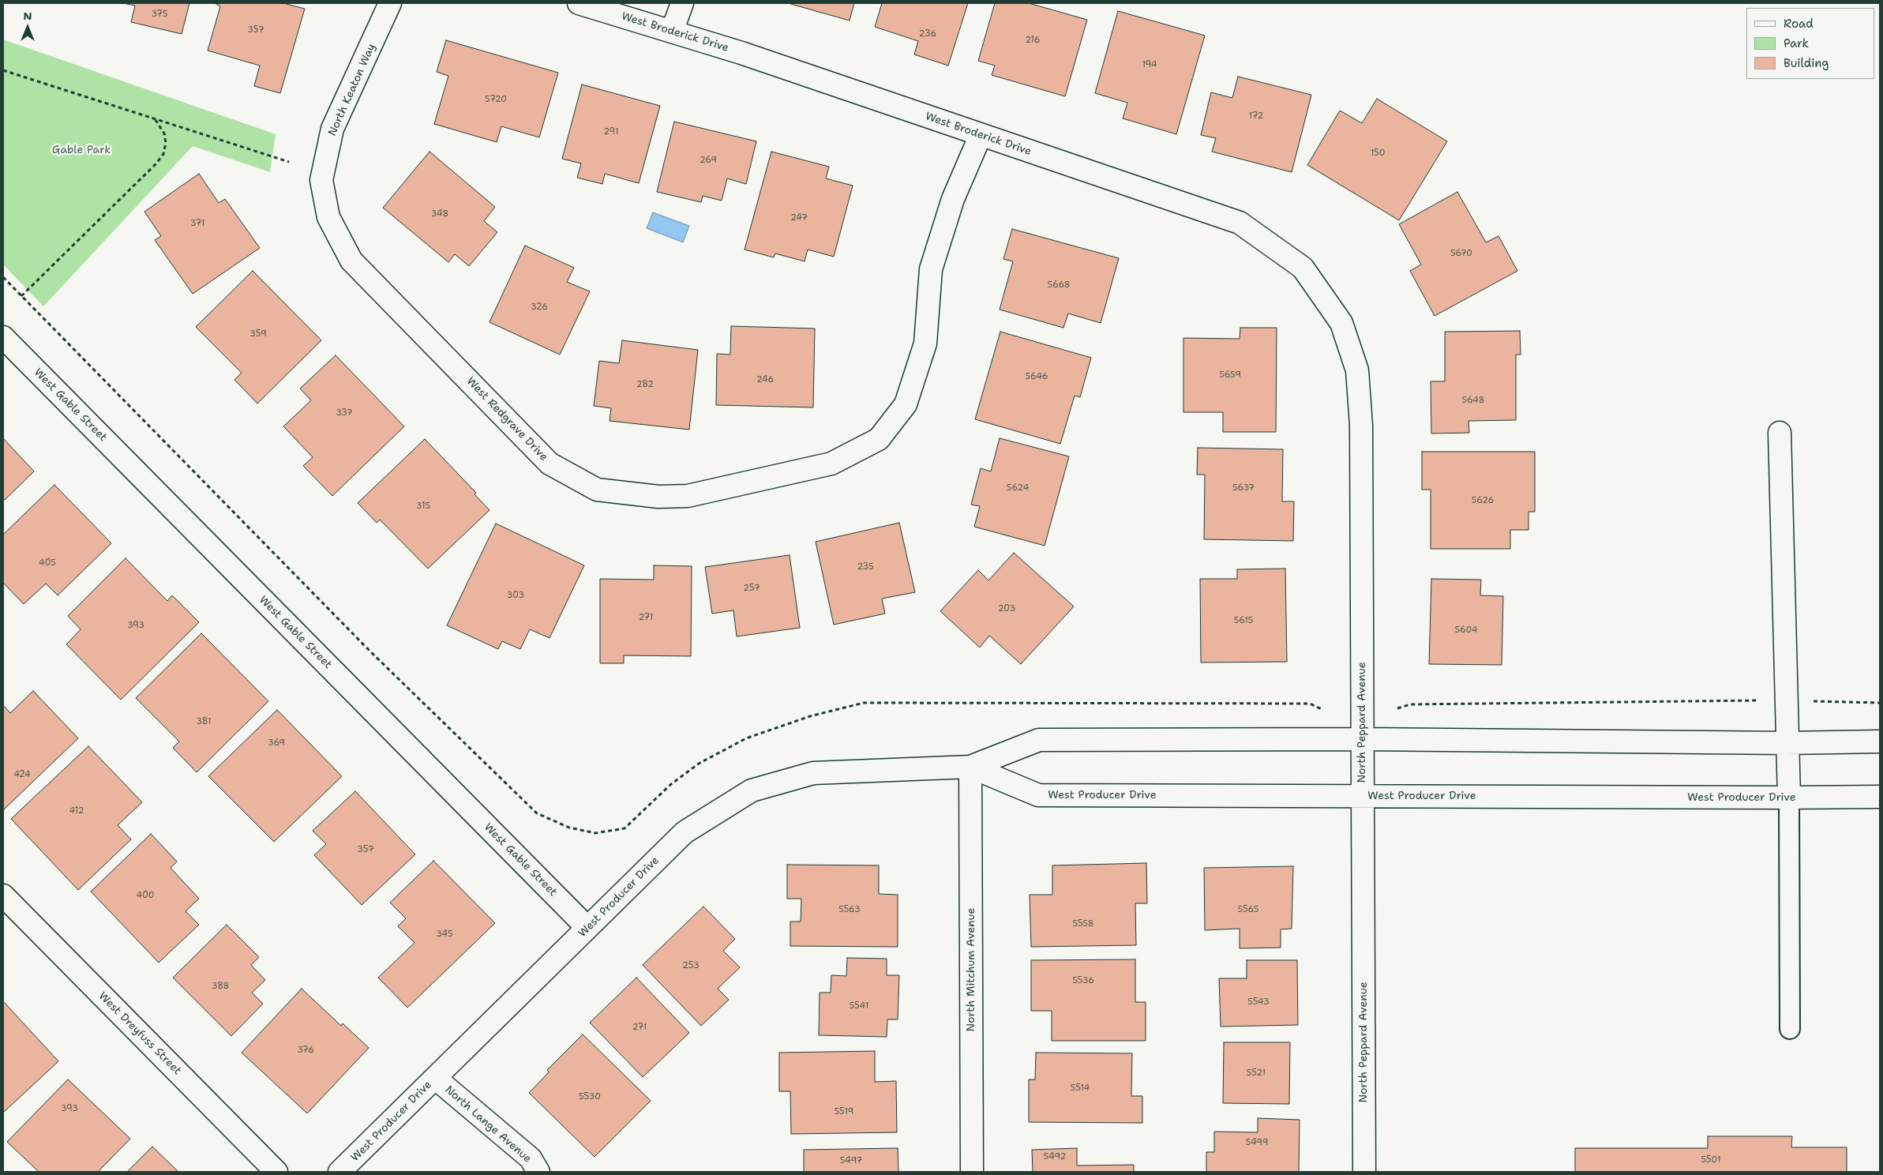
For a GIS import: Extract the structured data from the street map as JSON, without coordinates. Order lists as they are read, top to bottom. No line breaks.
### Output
{"streets":{"street":["West Broderick Drive","North Keaton Way","West Gable Street","West Redgrave Drive","North Peppard Avenue","West Producer Drive","North Mitchum Avenue","West Dreyfuss Street","North Lange Avenue"]},"crossings":[["West Broderick Drive","West Redgrave Drive"],["West Broderick Drive","North Peppard Avenue"],["North Keaton Way","West Redgrave Drive"],["West Gable Street","West Producer Drive"],["North Peppard Avenue","West Producer Drive"],["West Producer Drive","North Mitchum Avenue"],["West Producer Drive","North Lange Avenue"]],"parks":["Gable Park"],"house_numbers":["375","357","236","216","194","5720","172","291","150","269","348","247","371","5670","5668","326","359","5659","5646","246","282","5648","337","5624","5637","5626","315","405","235","257","303","203","271","5615","393","5604","381","369","424","412","357","400","5563","5565","5558","345","253","5536","388","5543","5541","271","376","5521","5514","5530","393","5519","5499","5492","5501","5497"],"legend":["Road","Park","Building"],"north":"top"}
